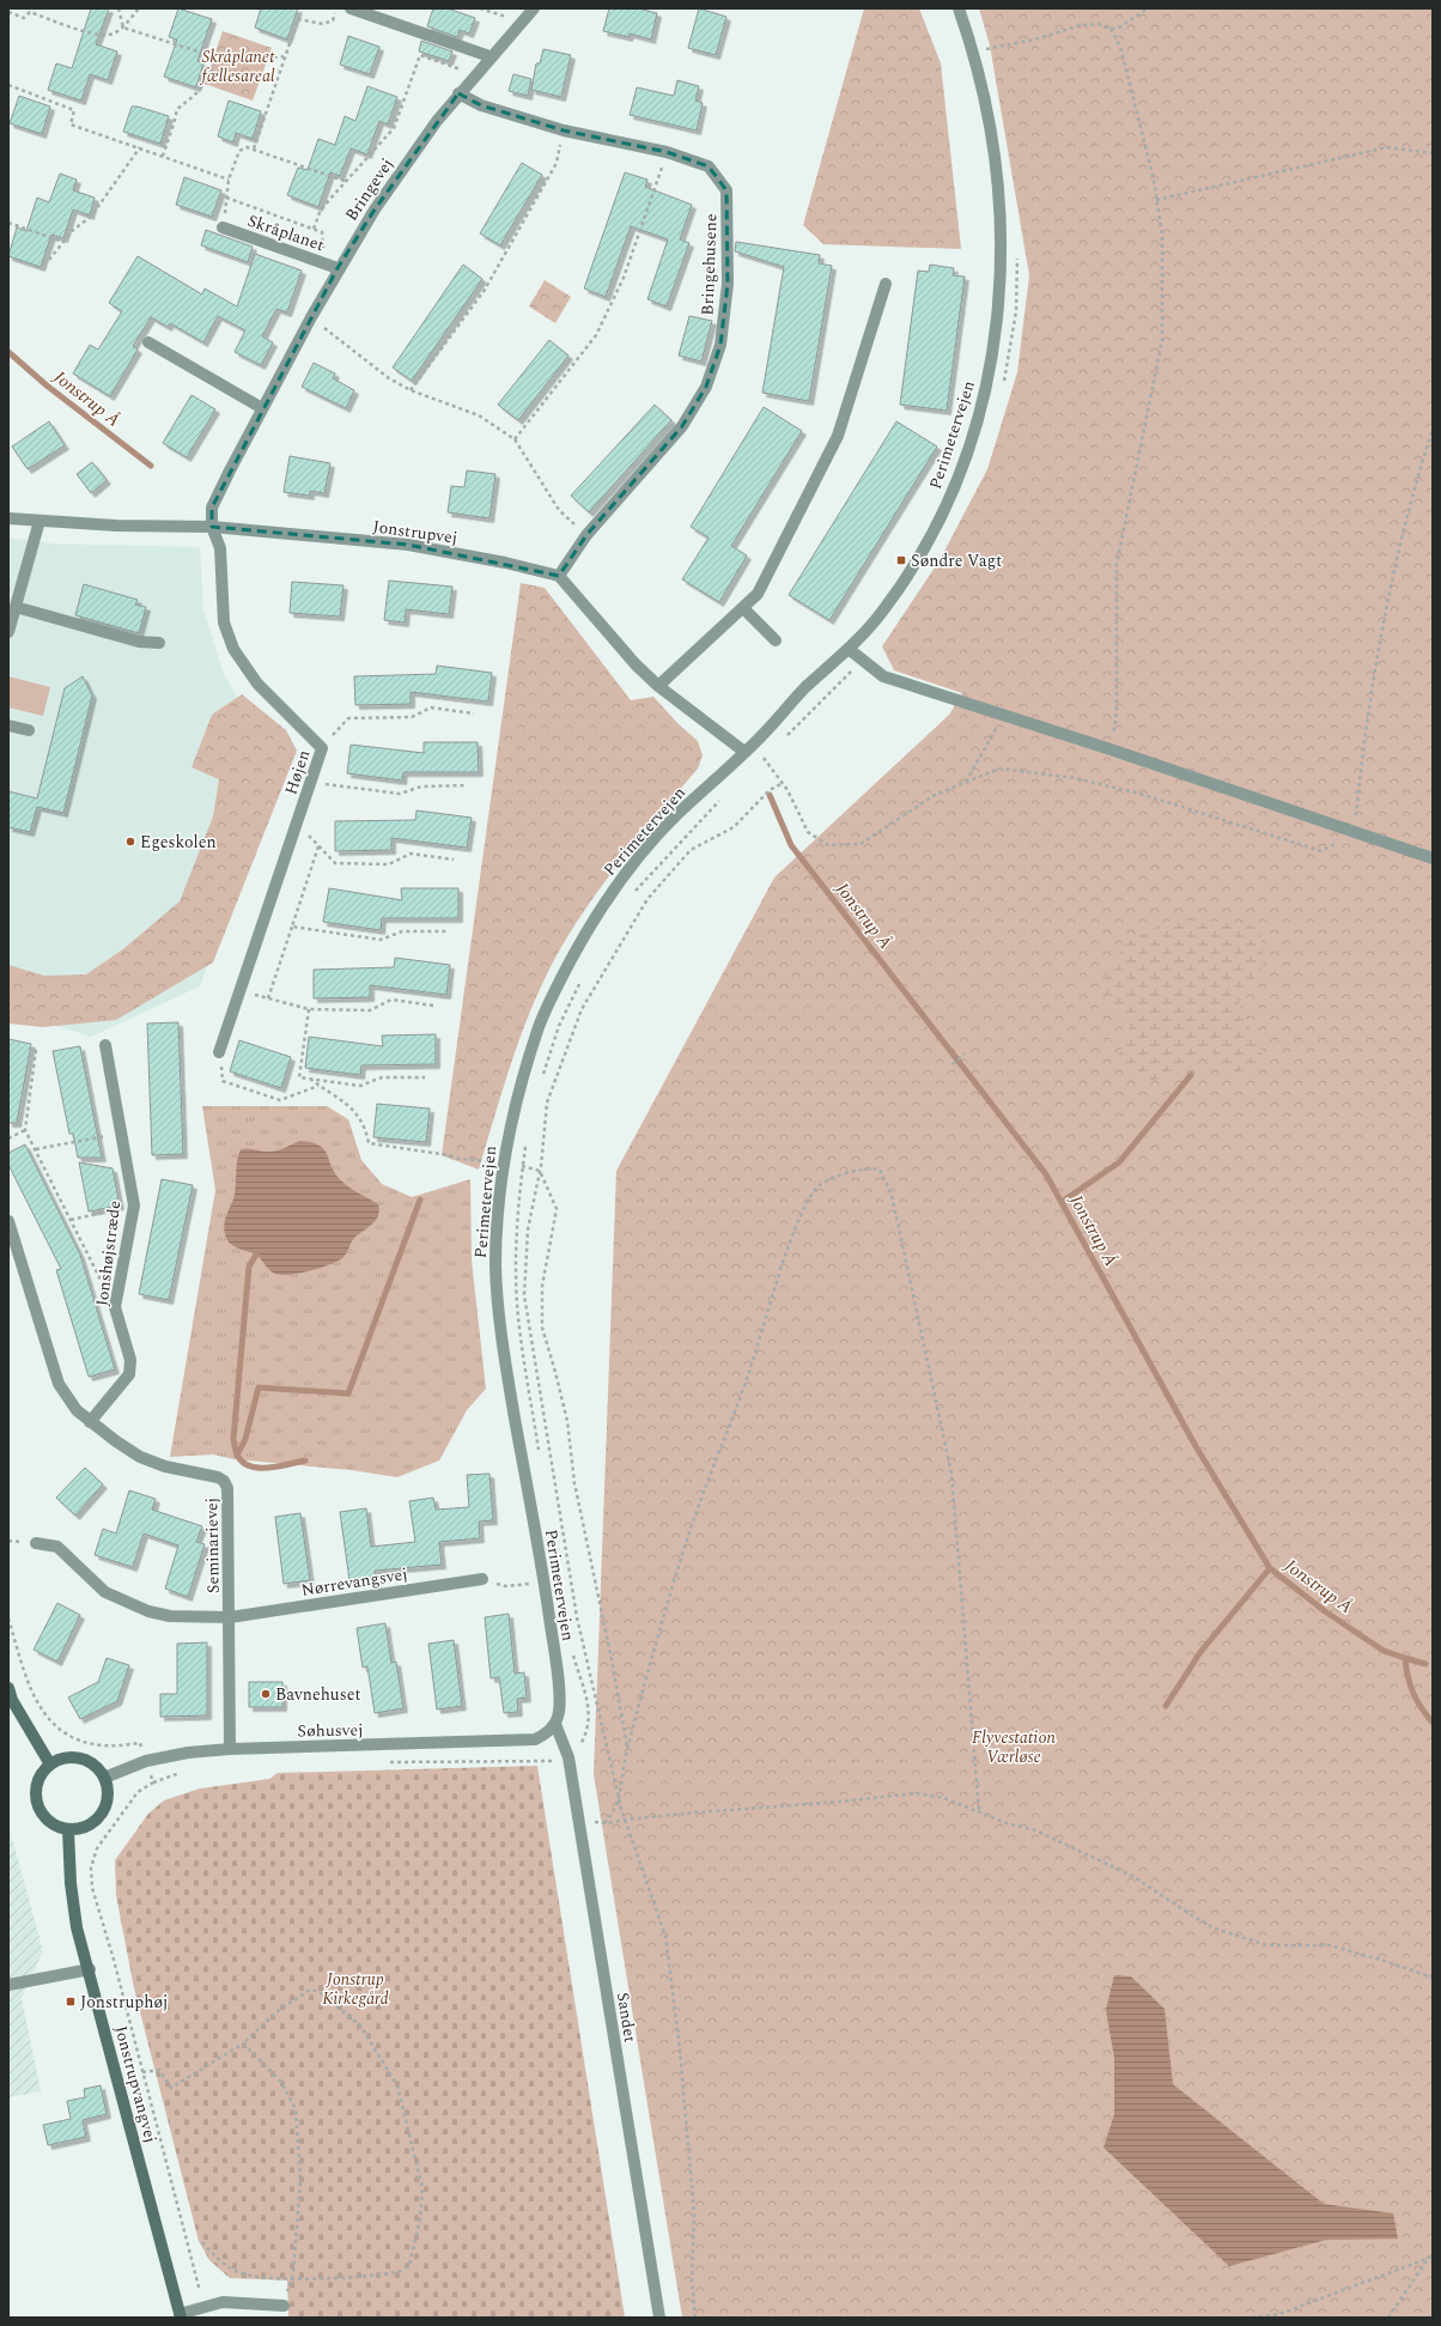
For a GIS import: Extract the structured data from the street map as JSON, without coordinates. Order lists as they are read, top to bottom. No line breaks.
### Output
{"streets":{"street":["Bringevej","Skråplanet","Bringehusene","Perimetervejen","Jonstrupvej","Højen","Jonshøjstræde","Seminarievej","Nørrevangsvej","Søhusvej","Sandet","Jonstrupvangvej"]},"crossings":[["Bringevej","Skråplanet"],["Bringevej","Bringehusene"],["Bringevej","Jonstrupvej"],["Bringevej","Højen"],["Bringehusene","Jonstrupvej"],["Perimetervejen","Søhusvej"],["Perimetervejen","Sandet"],["Jonstrupvej","Højen"],["Jonshøjstræde","Seminarievej"],["Seminarievej","Nørrevangsvej"],["Seminarievej","Søhusvej"],["Søhusvej","Sandet"],["Søhusvej","Jonstrupvangvej"]],"water":["Jonstrup Å"],"parks":["Skråplanet fællesareal","Flyvestation Værløse","Jonstrup Kirkegård"],"places":{"transit":["Søndre Vagt","Jonstruphøj"],"other":["Egeskolen","Bavnehuset"]}}
